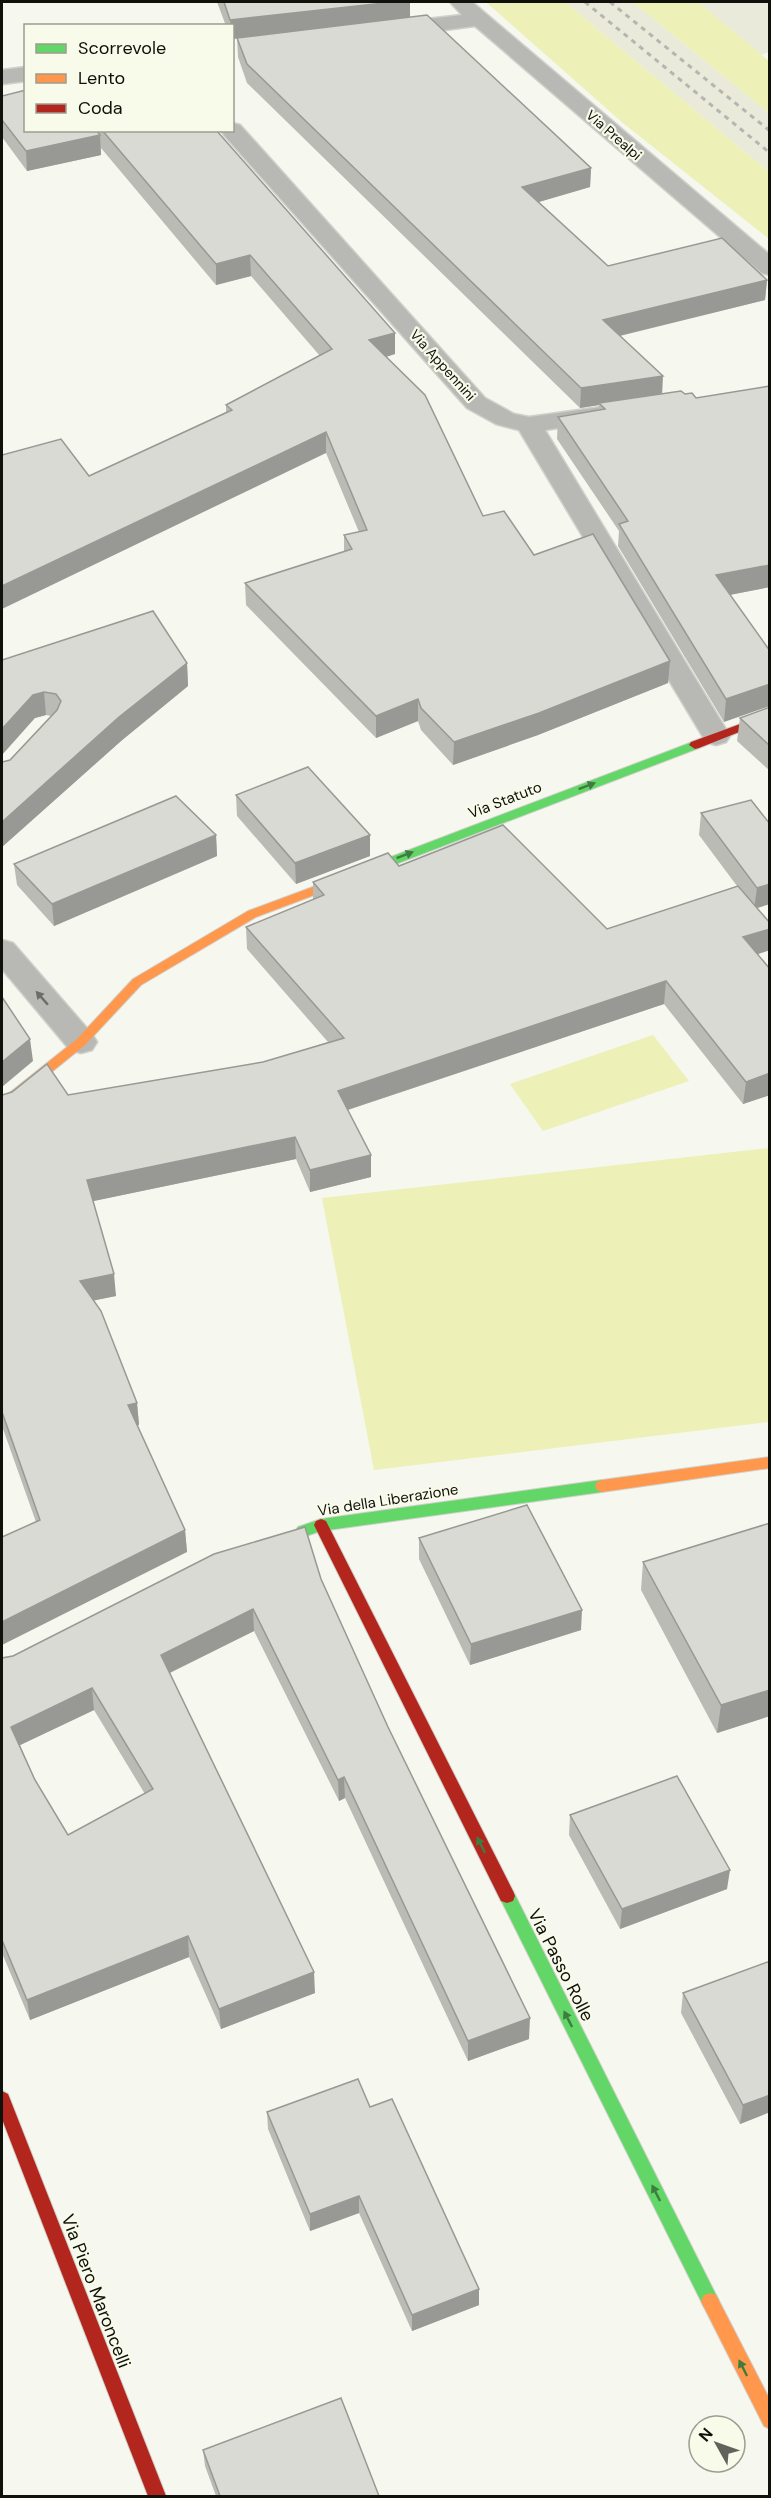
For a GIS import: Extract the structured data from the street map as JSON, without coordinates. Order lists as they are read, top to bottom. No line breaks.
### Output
{"streets":{"street":["Via Prealpi","Via Appennini","Via Statuto","Via della Liberazione","Via Passo Rolle","Via Piero Maroncelli"]},"crossings":[["Via della Liberazione","Via Passo Rolle"]],"one_way":["Via Statuto","Via Passo Rolle"],"legend":["Scorrevole","Lento","Coda"],"north":"top left"}
